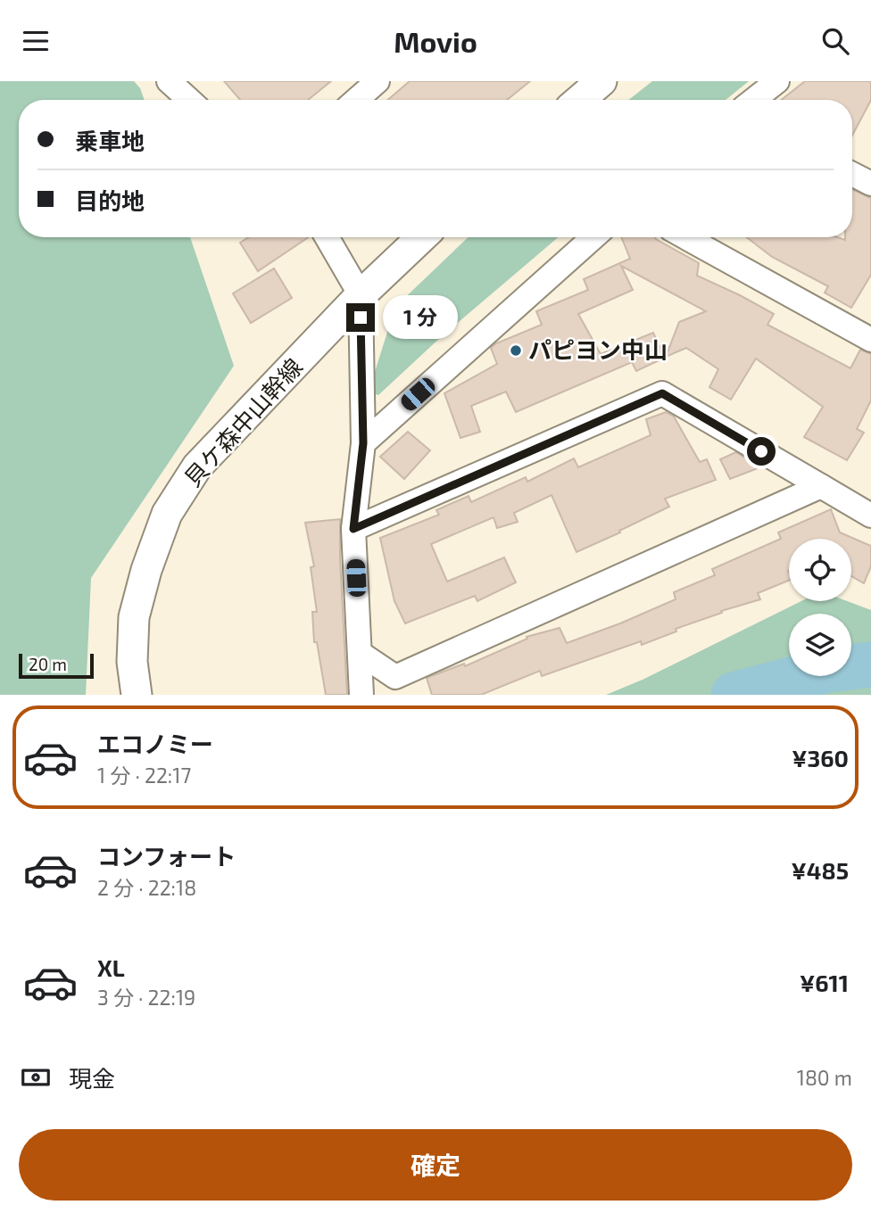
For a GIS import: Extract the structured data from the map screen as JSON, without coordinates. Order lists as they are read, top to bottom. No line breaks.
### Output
{"streets":{"street":["貝ケ森中山幹線"]},"places":["パピヨン中山"],"scale_bar":"20 m","page":{"header":"Movio","banner":["乗車地","目的地"],"bubble":"1 分","scale":"20 m","list":[{"name":"エコノミー","note":"1 分 · 22:17","value":"¥360"},{"name":"コンフォート","note":"2 分 · 22:18","value":"¥485"},{"name":"XL","note":"3 分 · 22:19","value":"¥611"}],"pay":["現金","180 m"],"buttons":"確定"}}
